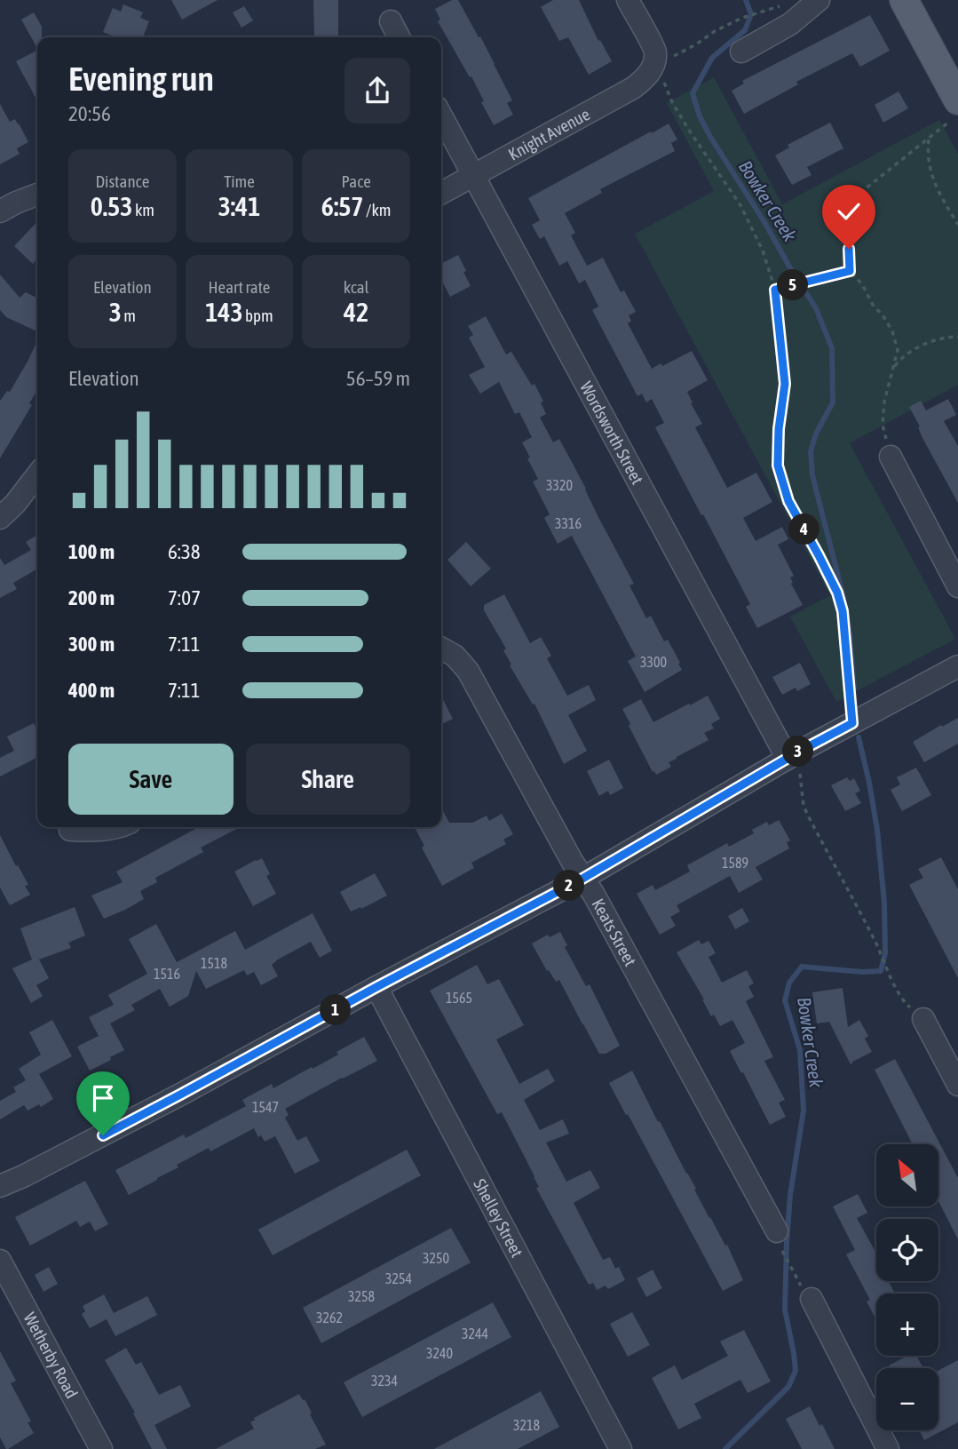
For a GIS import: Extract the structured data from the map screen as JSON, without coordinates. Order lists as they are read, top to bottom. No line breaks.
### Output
{"streets":{"street":["Knight Avenue","Wordsworth Street","Keats Street","Shelley Street","Wetherby Road"]},"crossings":[["Knight Avenue","Wordsworth Street"]],"water":["Bowker Creek"],"house_numbers":["3320","3316","3300","1589","1518","1516","1565","1547","3250","3254","3258","3262","3244","3240","3234","3218"],"north":"top left","page":{"heading":["Evening run","20:56"],"stats":[["Distance","0.53 km"],["Time","3:41"],["Pace","6:57 /km"],["Elevation","3 m"],["Heart rate","143 bpm"],["kcal","42"]],"pins":["5","4","3","2","1"],"chart":["Elevation","56–59 m"],"list":[{"name":"100 m","note":"6:38"},{"name":"200 m","note":"7:07"},{"name":"300 m","note":"7:11"},{"name":"400 m","note":"7:11"}],"buttons":["Save","Share"],"map_buttons":["+","−"]}}
